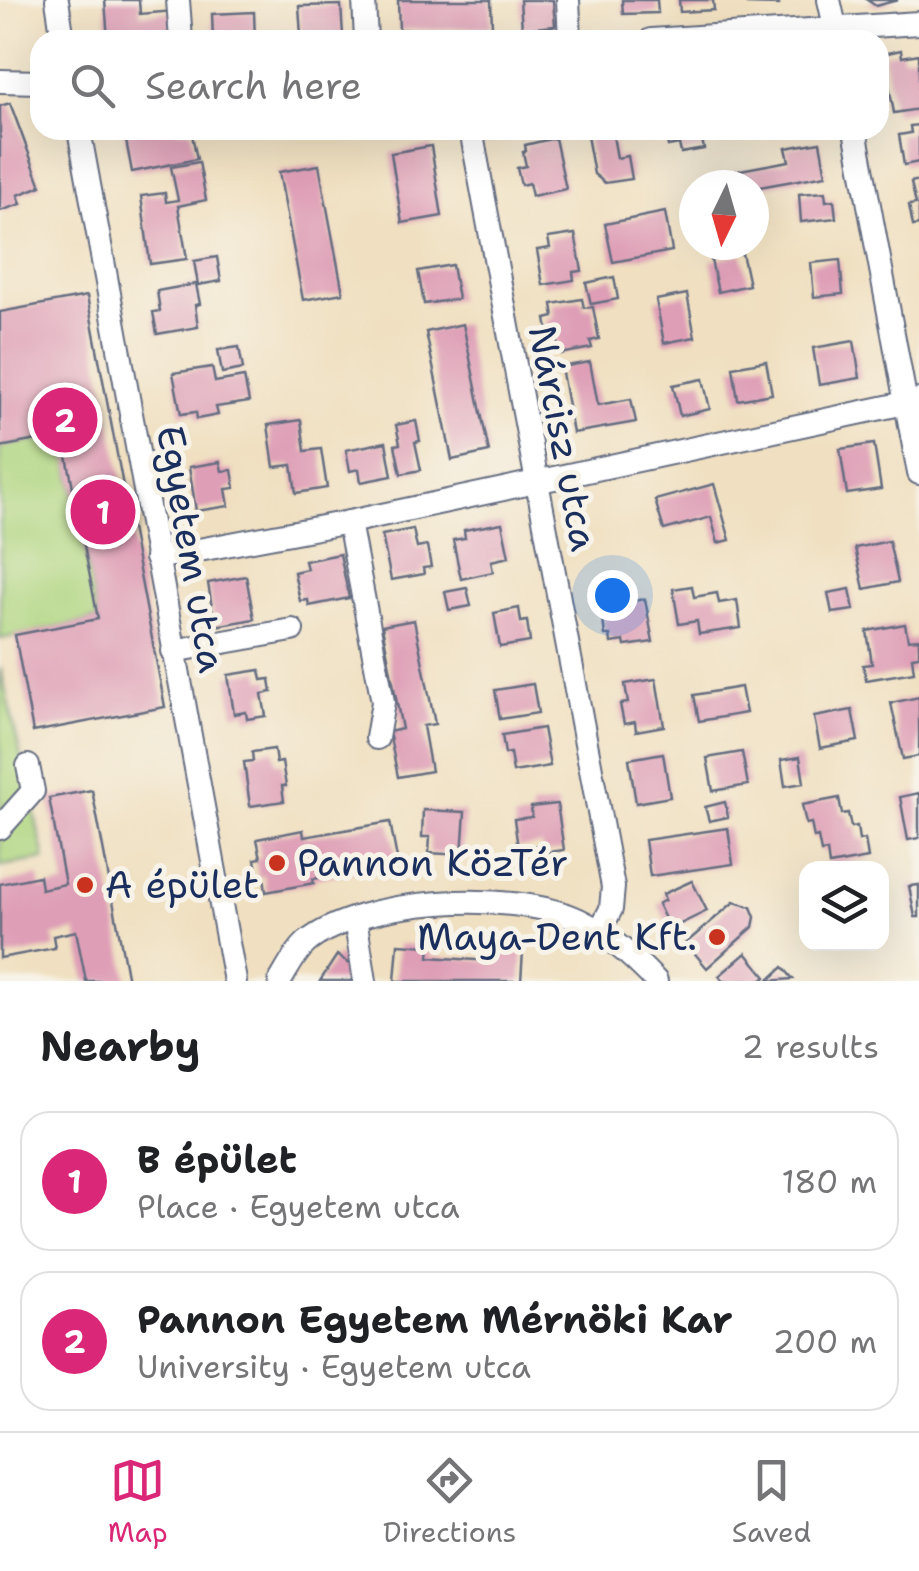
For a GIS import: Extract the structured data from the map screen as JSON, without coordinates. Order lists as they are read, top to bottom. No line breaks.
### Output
{"streets":{"street":["Nárcisz utca","Egyetem utca"]},"places":["Pannon KözTér","A épület","Maya-Dent Kft."],"north":"bottom","page":{"search":"Search here","pins":["2","1"],"heading":["Nearby","2 results"],"list":[{"mark":"1","name":"B épület","note":"Place · Egyetem utca","value":"180 m"},{"mark":"2","name":"Pannon Egyetem Mérnöki Kar","note":"University · Egyetem utca","value":"200 m"}],"nav":["Map","Directions","Saved"]}}
